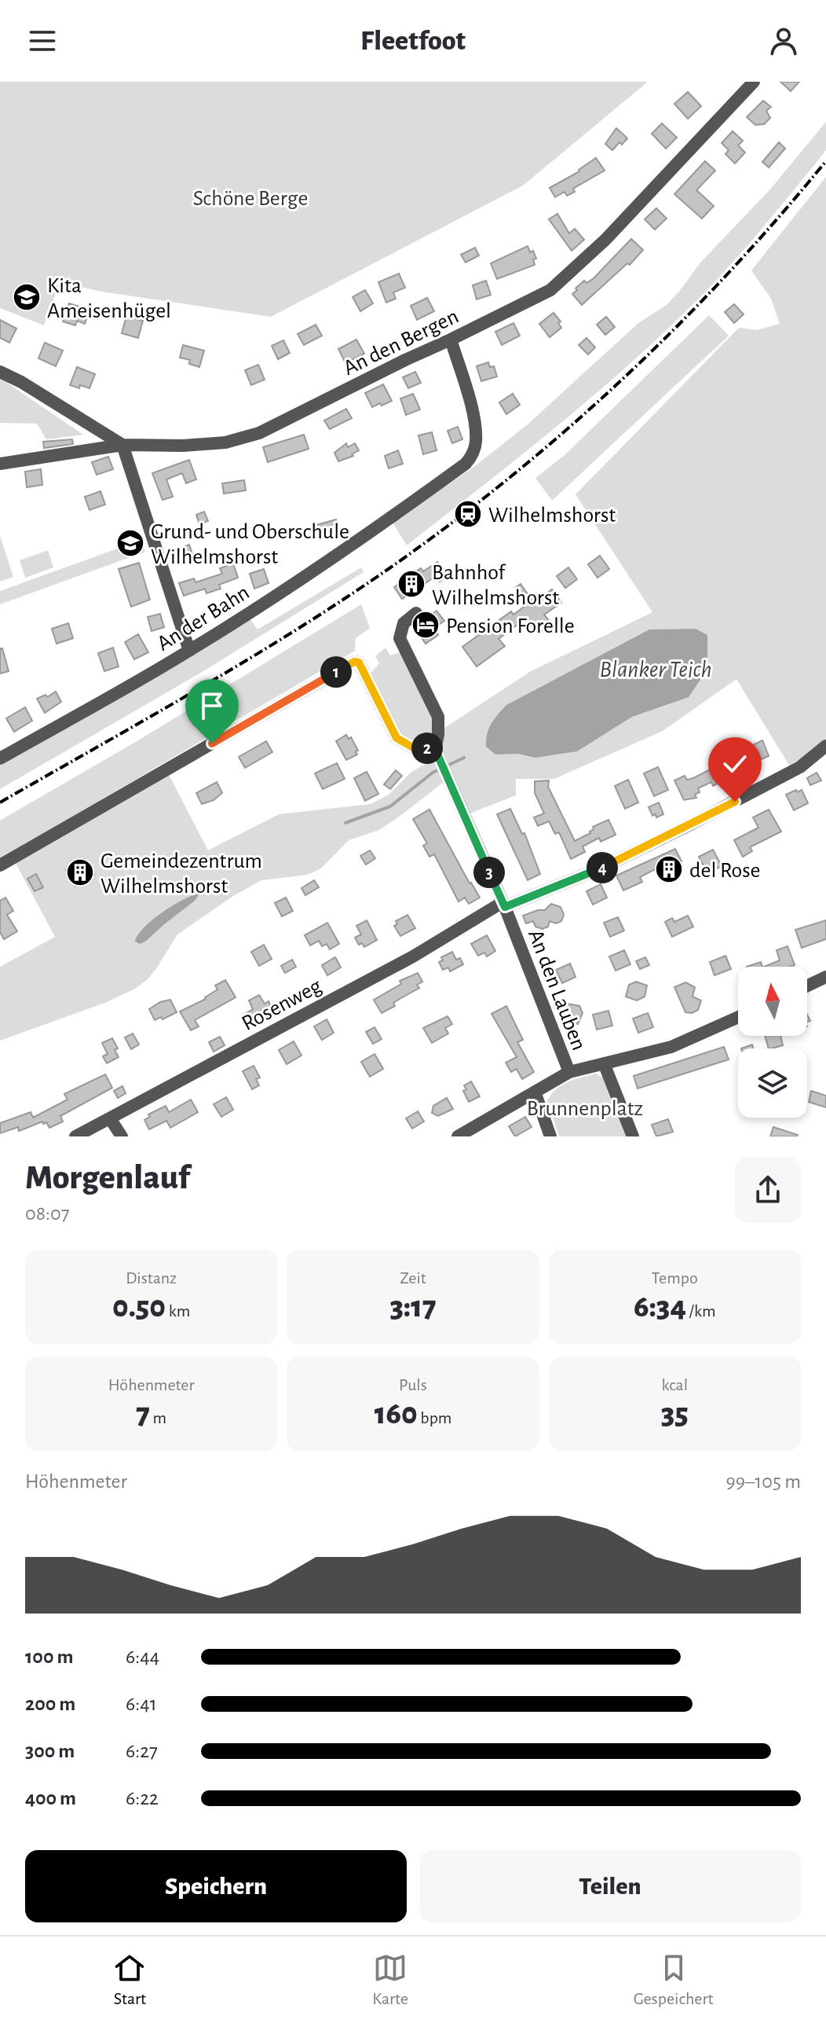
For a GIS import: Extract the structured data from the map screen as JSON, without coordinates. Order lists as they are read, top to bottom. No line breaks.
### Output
{"streets":{"street":["An den Bergen","An der Bahn","An den Lauben","Rosenweg"]},"crossings":[["An den Bergen","An der Bahn"],["An den Lauben","Rosenweg"]],"water":["Blanker Teich"],"parks":["Schöne Berge","Brunnenplatz"],"places":{"school or university":["Kita Ameisenhügel","Grund- und Oberschule Wilhelmshorst"],"station":["Wilhelmshorst"],"building":["Bahnhof Wilhelmshorst","del Rose","Gemeindezentrum Wilhelmshorst"],"hotel":["Pension Forelle"]},"north":"top","page":{"header":"Fleetfoot","pins":["1","2","4","3"],"heading":["Morgenlauf","08:07"],"stats":[["Distanz","0.50 km"],["Zeit","3:17"],["Tempo","6:34 /km"],["Höhenmeter","7 m"],["Puls","160 bpm"],["kcal","35"]],"chart":["Höhenmeter","99–105 m"],"list":[{"name":"100 m","note":"6:44"},{"name":"200 m","note":"6:41"},{"name":"300 m","note":"6:27"},{"name":"400 m","note":"6:22"}],"buttons":["Speichern","Teilen"],"tabs":["Start","Karte","Gespeichert"]}}
